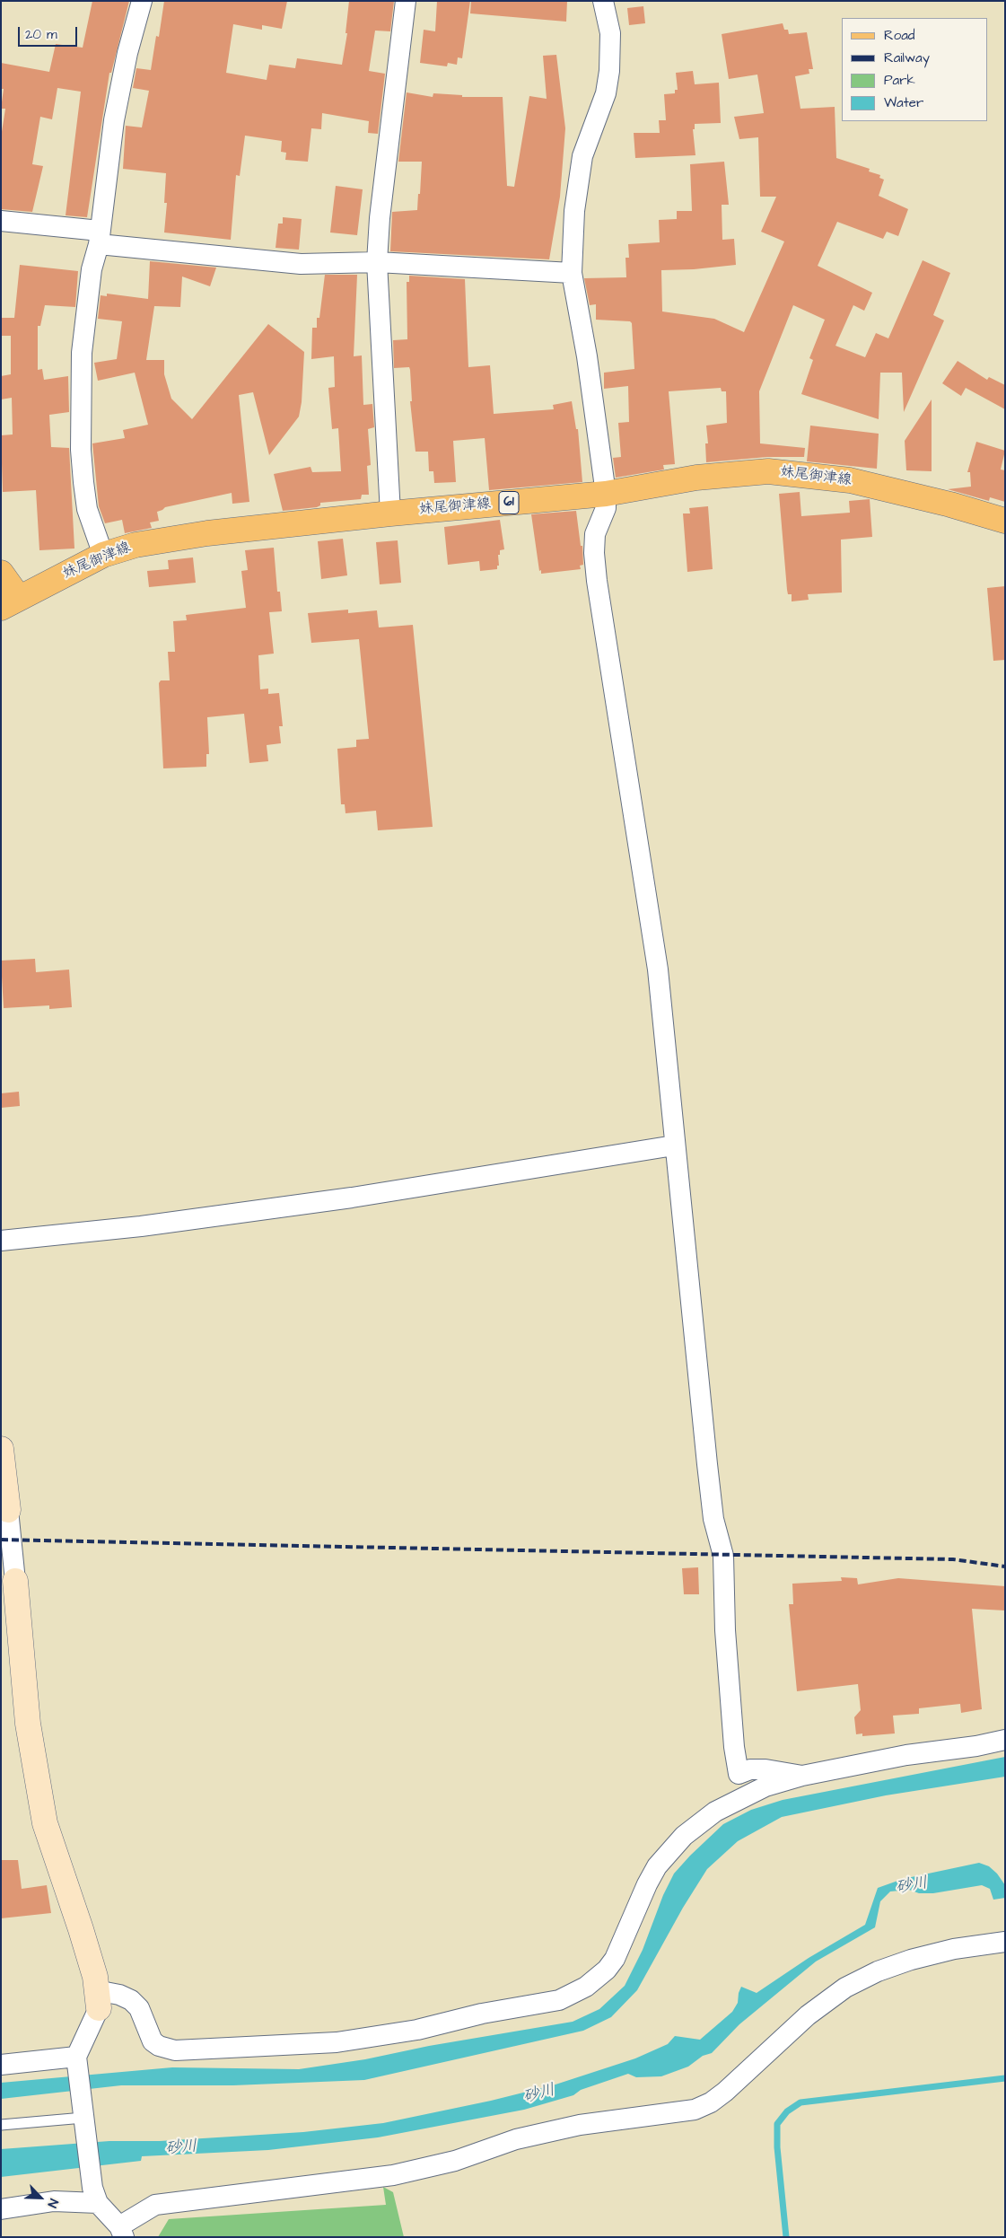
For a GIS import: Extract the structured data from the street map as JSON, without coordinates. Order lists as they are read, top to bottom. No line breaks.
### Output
{"streets":{"main road":["妹尾御津線","61"]},"water":["砂川"],"legend":["Road","Railway","Park","Water"],"scale_bar":"20 m","north":"bottom right"}
